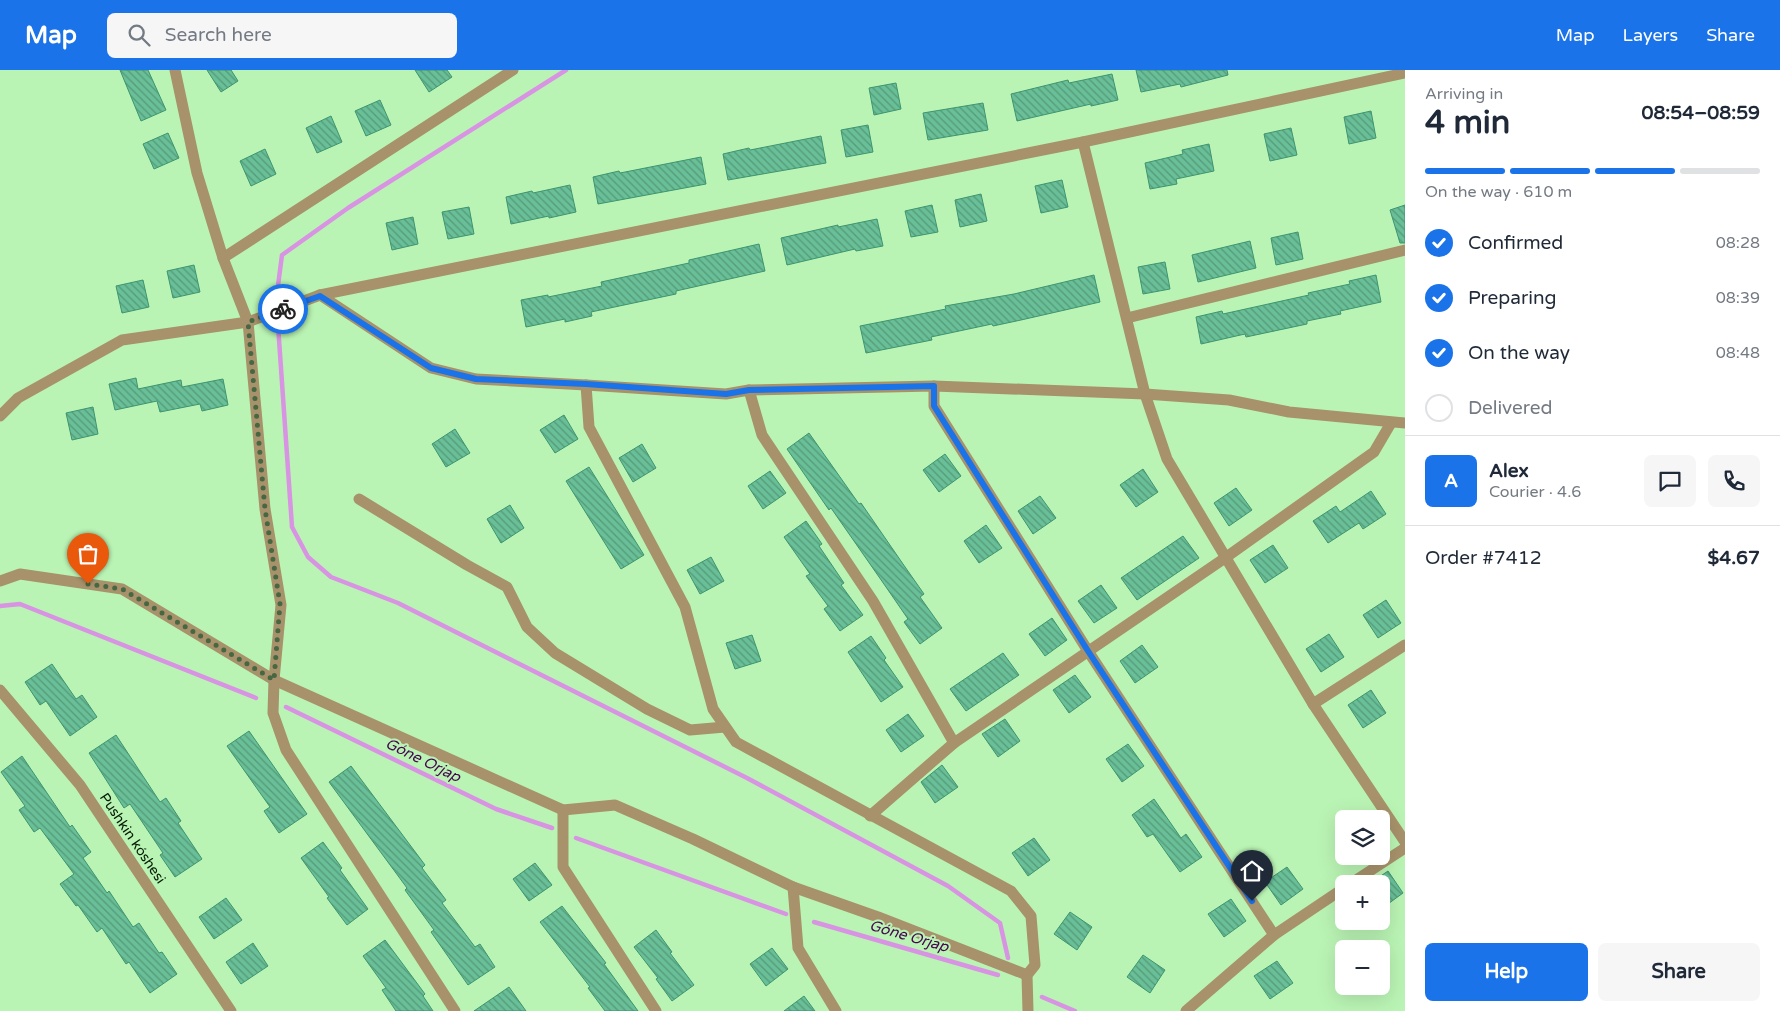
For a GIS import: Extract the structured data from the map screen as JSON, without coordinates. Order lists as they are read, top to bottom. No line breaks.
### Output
{"streets":{"street":["Pushkin kóshesi"]},"water":["Góne Orjap"],"page":{"header":"Map","search":"Search here","nav":["Map","Layers","Share"],"heading":["4 min","Arriving in","08:54–08:59"],"panel":["Alex","Courier · 4.6","Order #7412","$4.67"],"bar":"On the way · 610 m","list":[["Confirmed","08:28"],["Preparing","08:39"],["On the way","08:48"],"Delivered"],"round":"A","map_buttons":["+","−"],"buttons":["Help","Share"]}}
